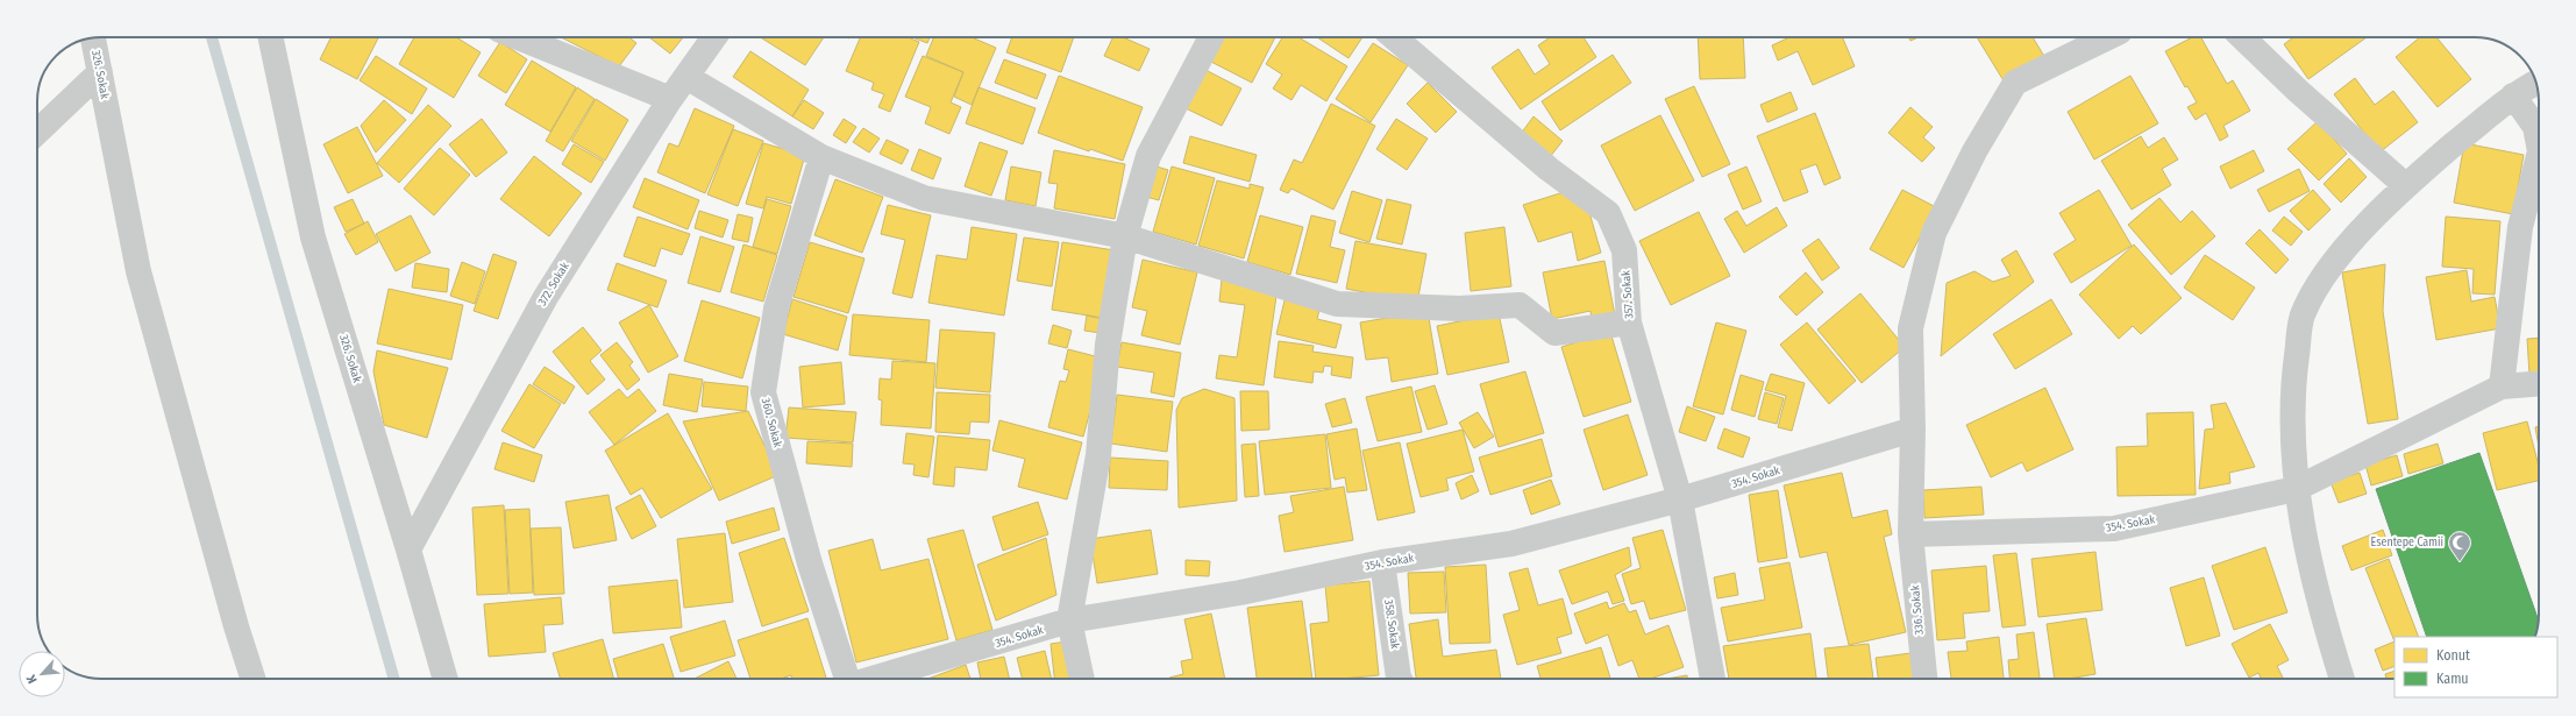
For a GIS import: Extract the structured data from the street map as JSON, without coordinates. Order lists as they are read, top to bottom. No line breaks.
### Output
{"streets":{"street":["326. Sokak","372. Sokak","357. Sokak","360. Sokak","354. Sokak","336. Sokak","358. Sokak"]},"crossings":[["326. Sokak","372. Sokak"],["357. Sokak","354. Sokak"],["354. Sokak","336. Sokak"],["354. Sokak","358. Sokak"]],"places":{"mosque":["Esentepe Camii"]},"legend":["Konut","Kamu"],"north":"bottom left"}
